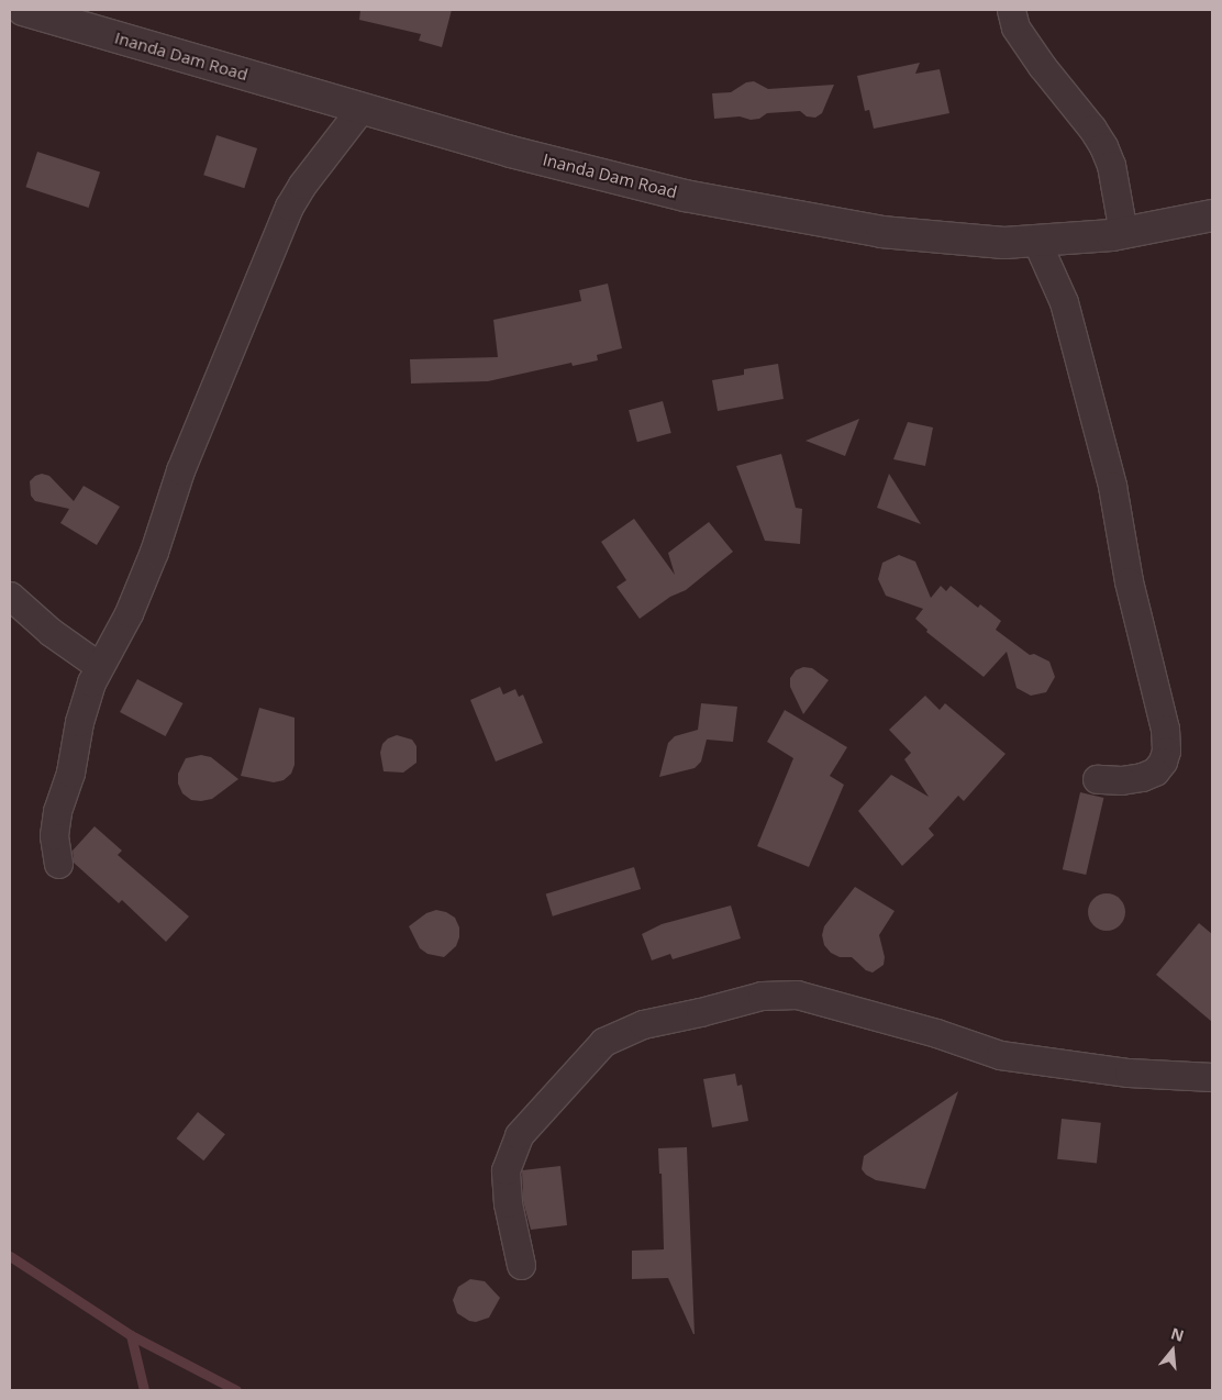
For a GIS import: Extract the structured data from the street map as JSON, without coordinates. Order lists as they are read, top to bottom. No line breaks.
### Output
{"streets":{"street":["Inanda Dam Road"]},"north":"top"}
